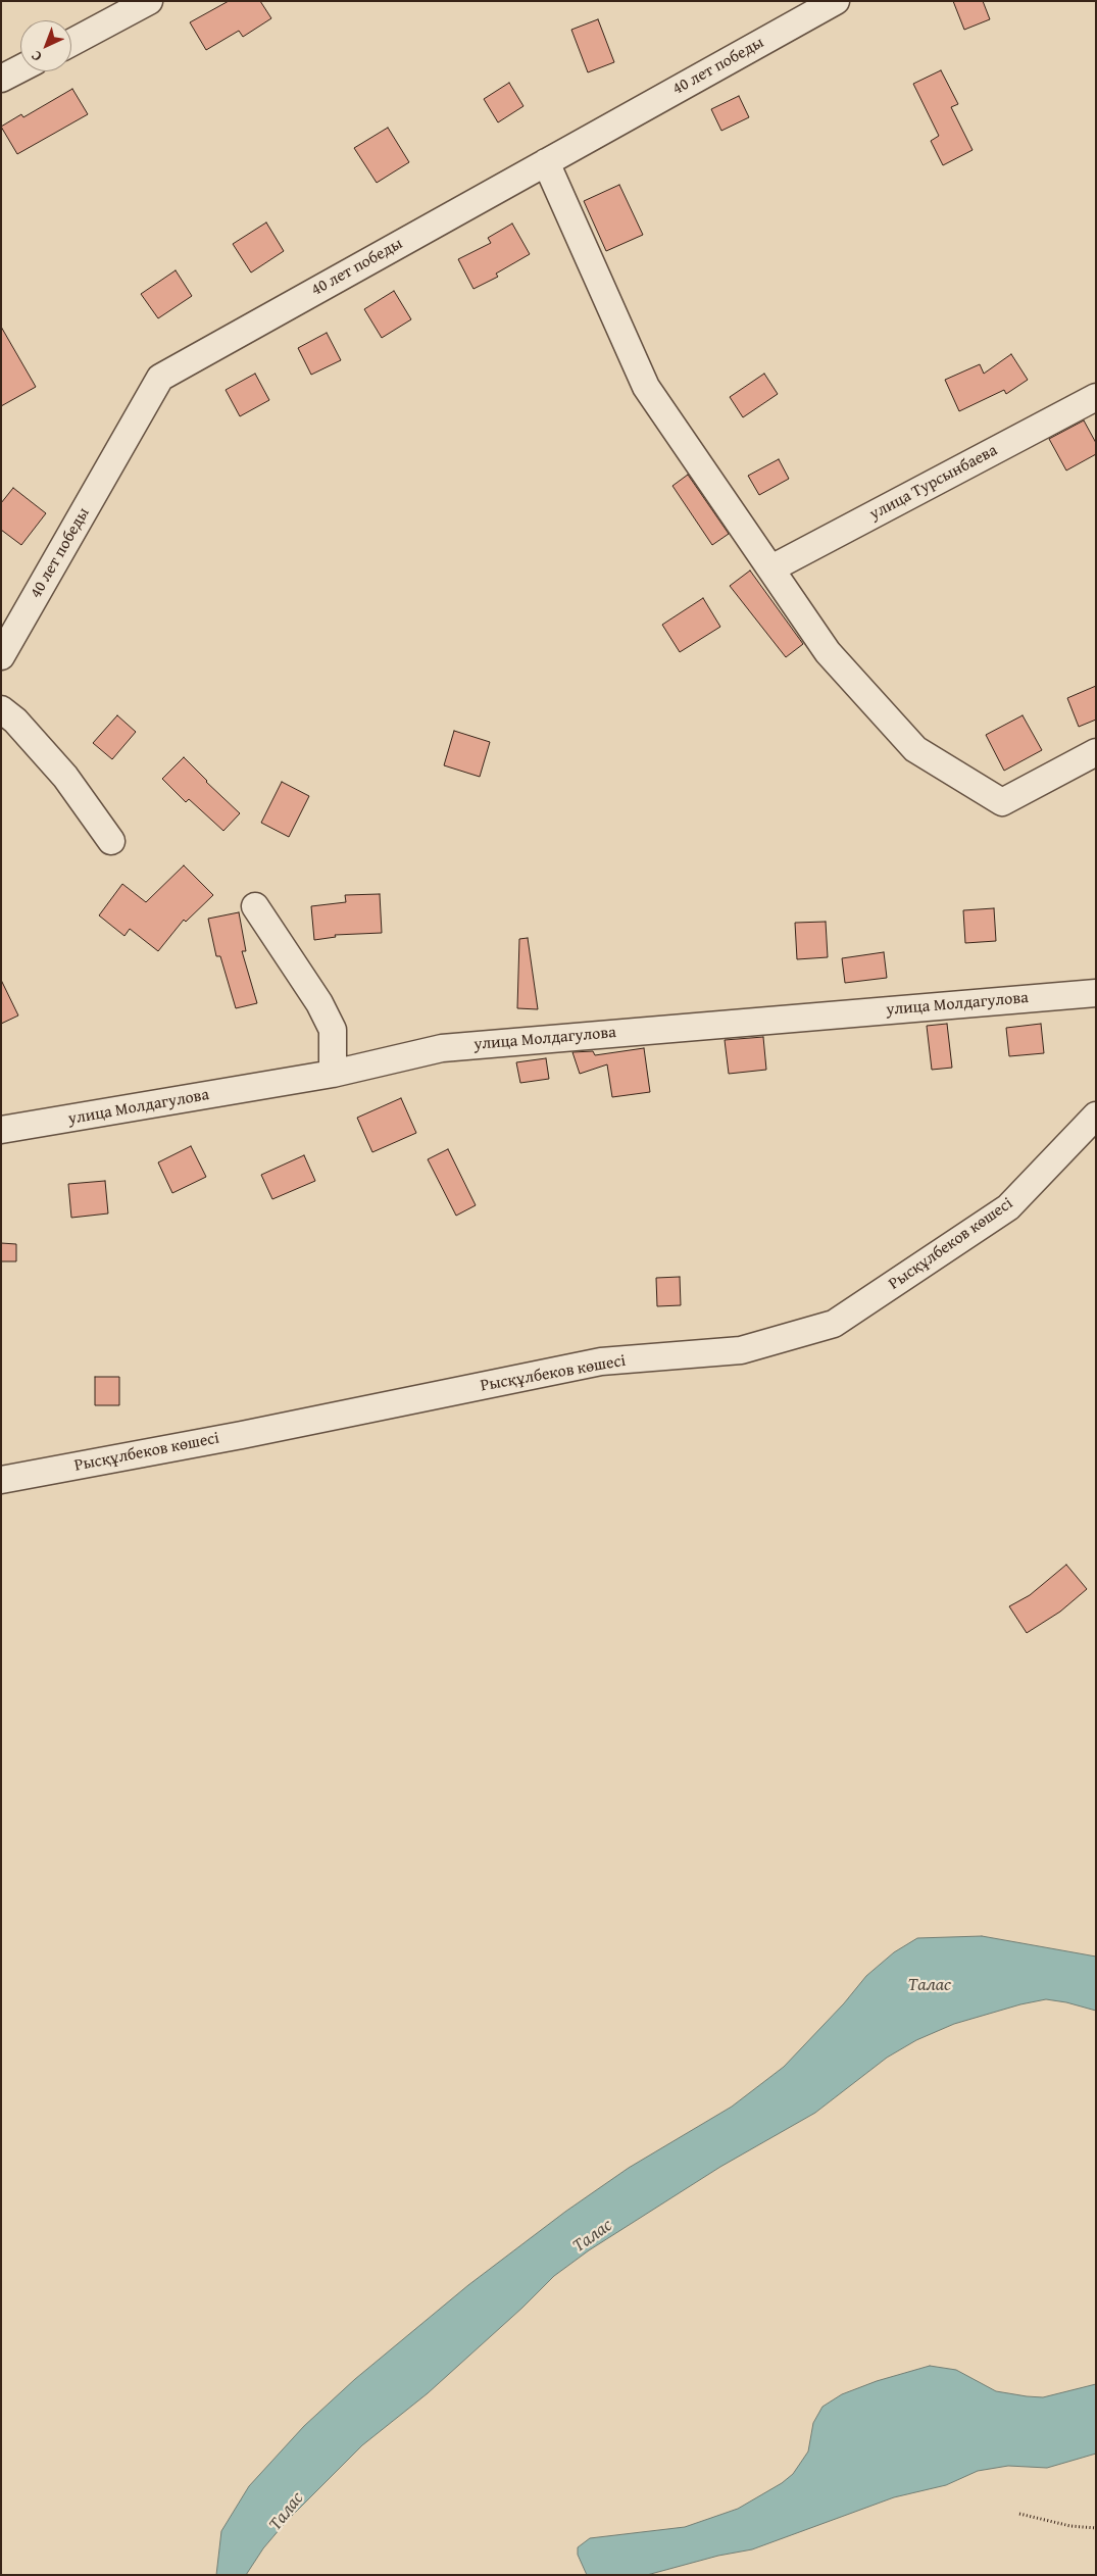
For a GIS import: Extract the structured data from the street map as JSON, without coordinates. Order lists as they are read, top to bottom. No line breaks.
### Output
{"streets":{"street":["40 лет победы","улица Турсынбаева","улица Молдагулова","Рысқұлбеков көшесі"]},"water":["Талас"],"north":"bottom left"}
